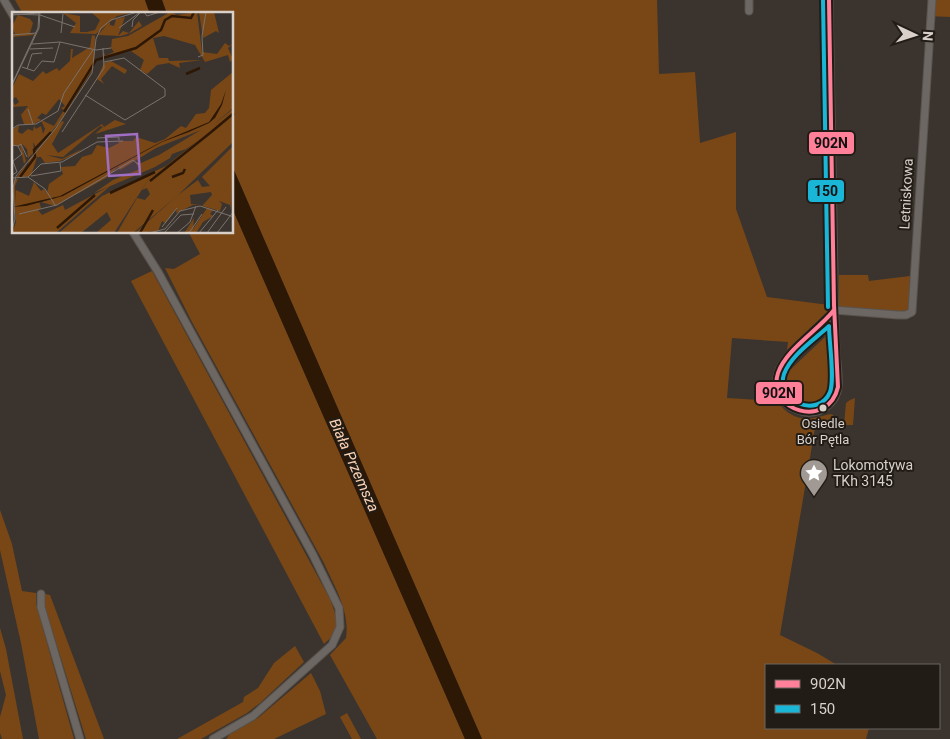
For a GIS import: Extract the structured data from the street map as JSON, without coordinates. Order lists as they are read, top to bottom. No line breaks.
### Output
{"streets":{"street":["Letniskowa"]},"water":["Biała Przemsza"],"places":{"other":["Osiedle Bór Pętla"],"place":["Lokomotywa TKh 3145"]},"lines":["transit line 902N","transit line 150"],"legend":["902N","150"],"north":"right"}
